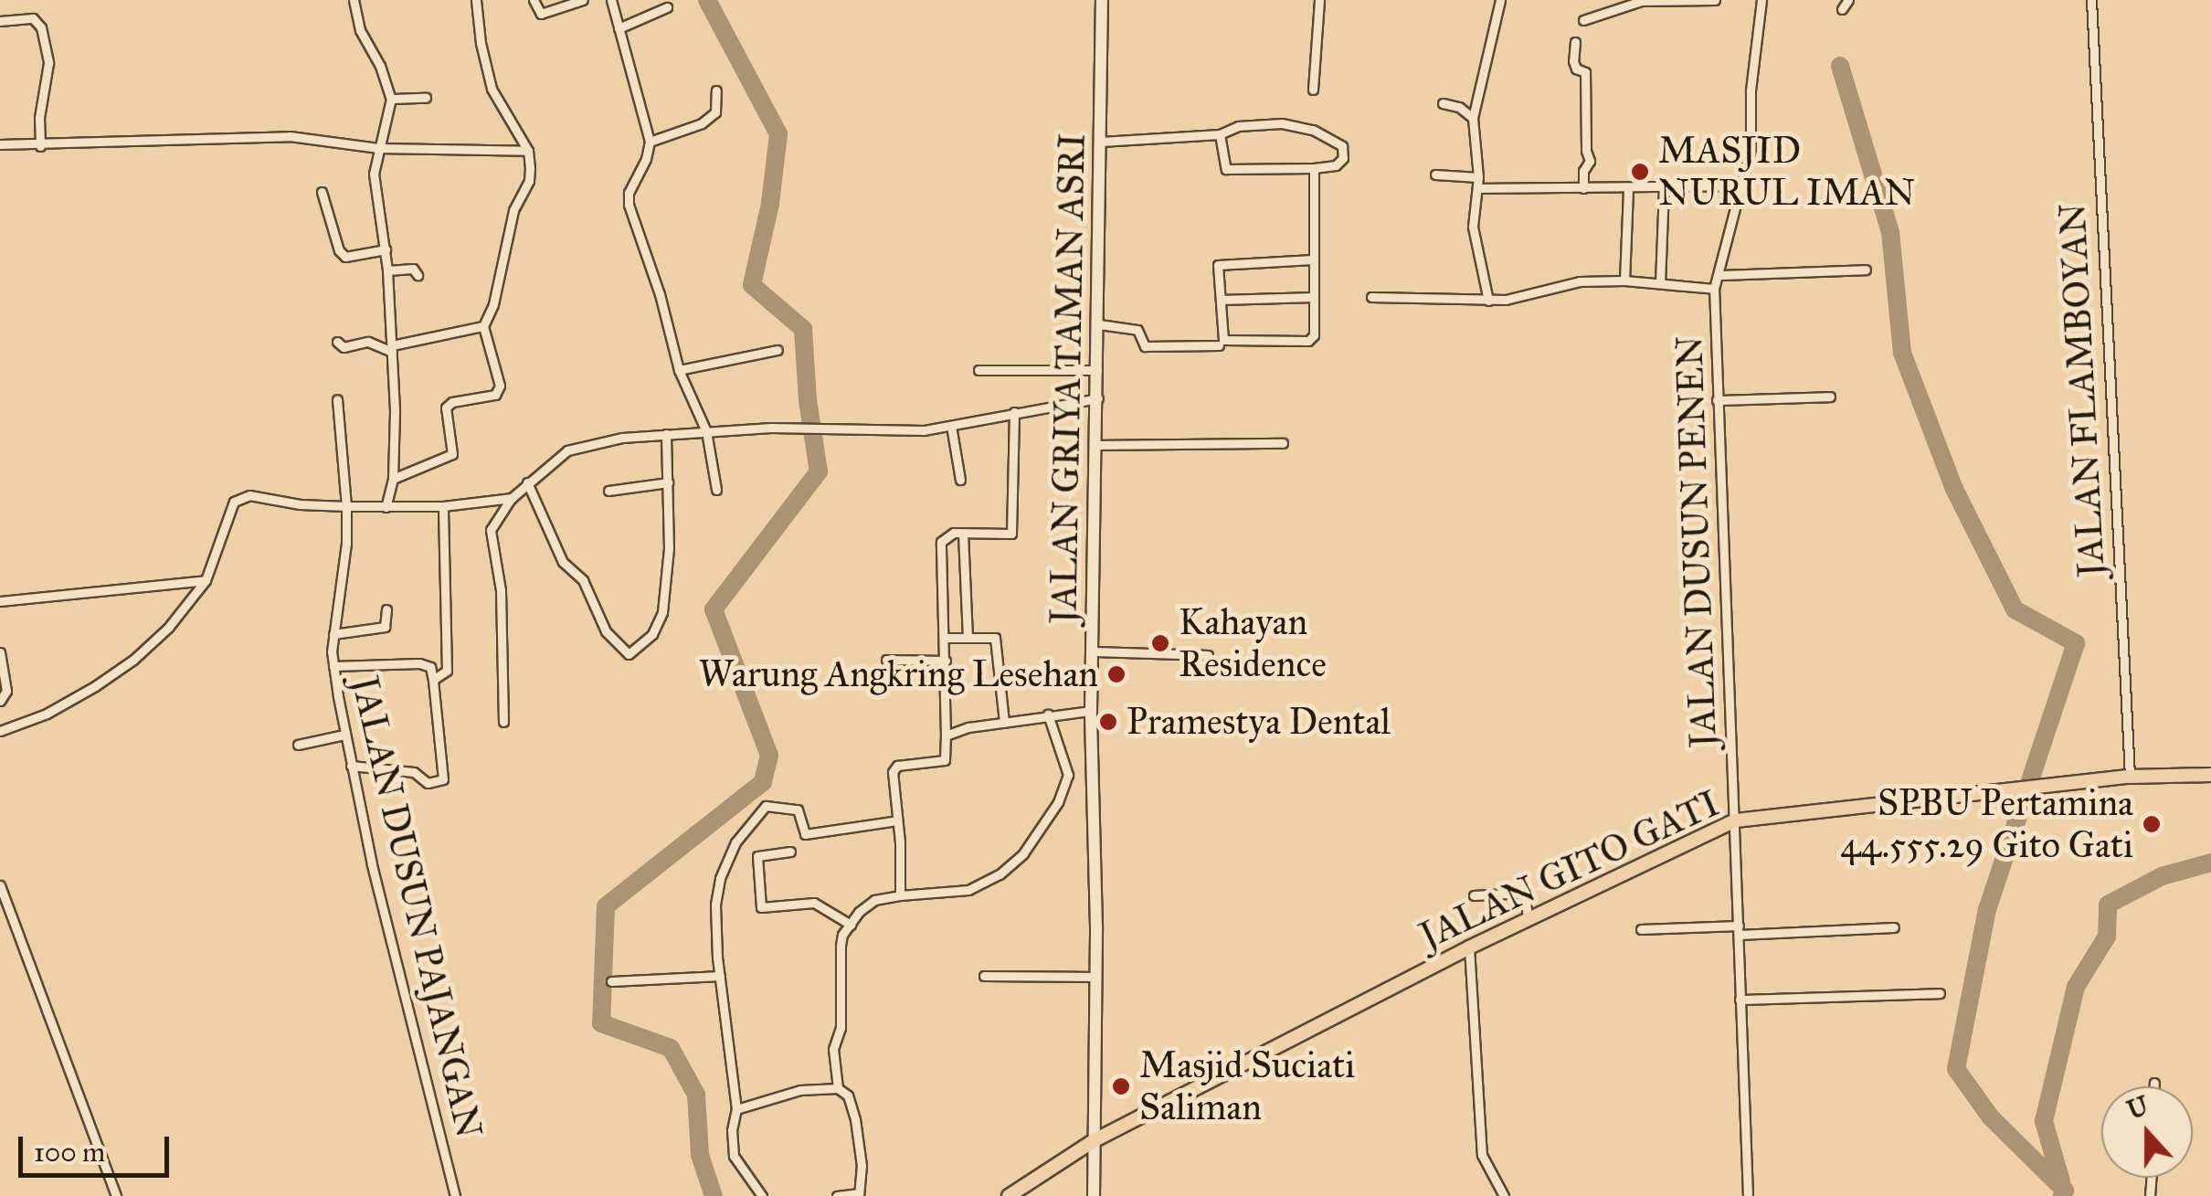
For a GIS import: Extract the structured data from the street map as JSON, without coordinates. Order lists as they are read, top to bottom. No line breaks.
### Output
{"streets":{"main road":["JALAN GITO GATI"],"street":["JALAN GRIYA TAMAN ASRI","JALAN FLAMBOYAN","JALAN DUSUN PENEN","JALAN DUSUN PAJANGAN"]},"crossings":[["JALAN GRIYA TAMAN ASRI","JALAN GITO GATI"],["JALAN FLAMBOYAN","JALAN GITO GATI"],["JALAN DUSUN PENEN","JALAN GITO GATI"]],"places":["MASJID NURUL IMAN","Kahayan Residence","Warung Angkring Lesehan","Pramestya Dental","SPBU Pertamina 44.555.29 Gito Gati","Masjid Suciati Saliman"],"scale_bar":"100 m","north":"top"}
